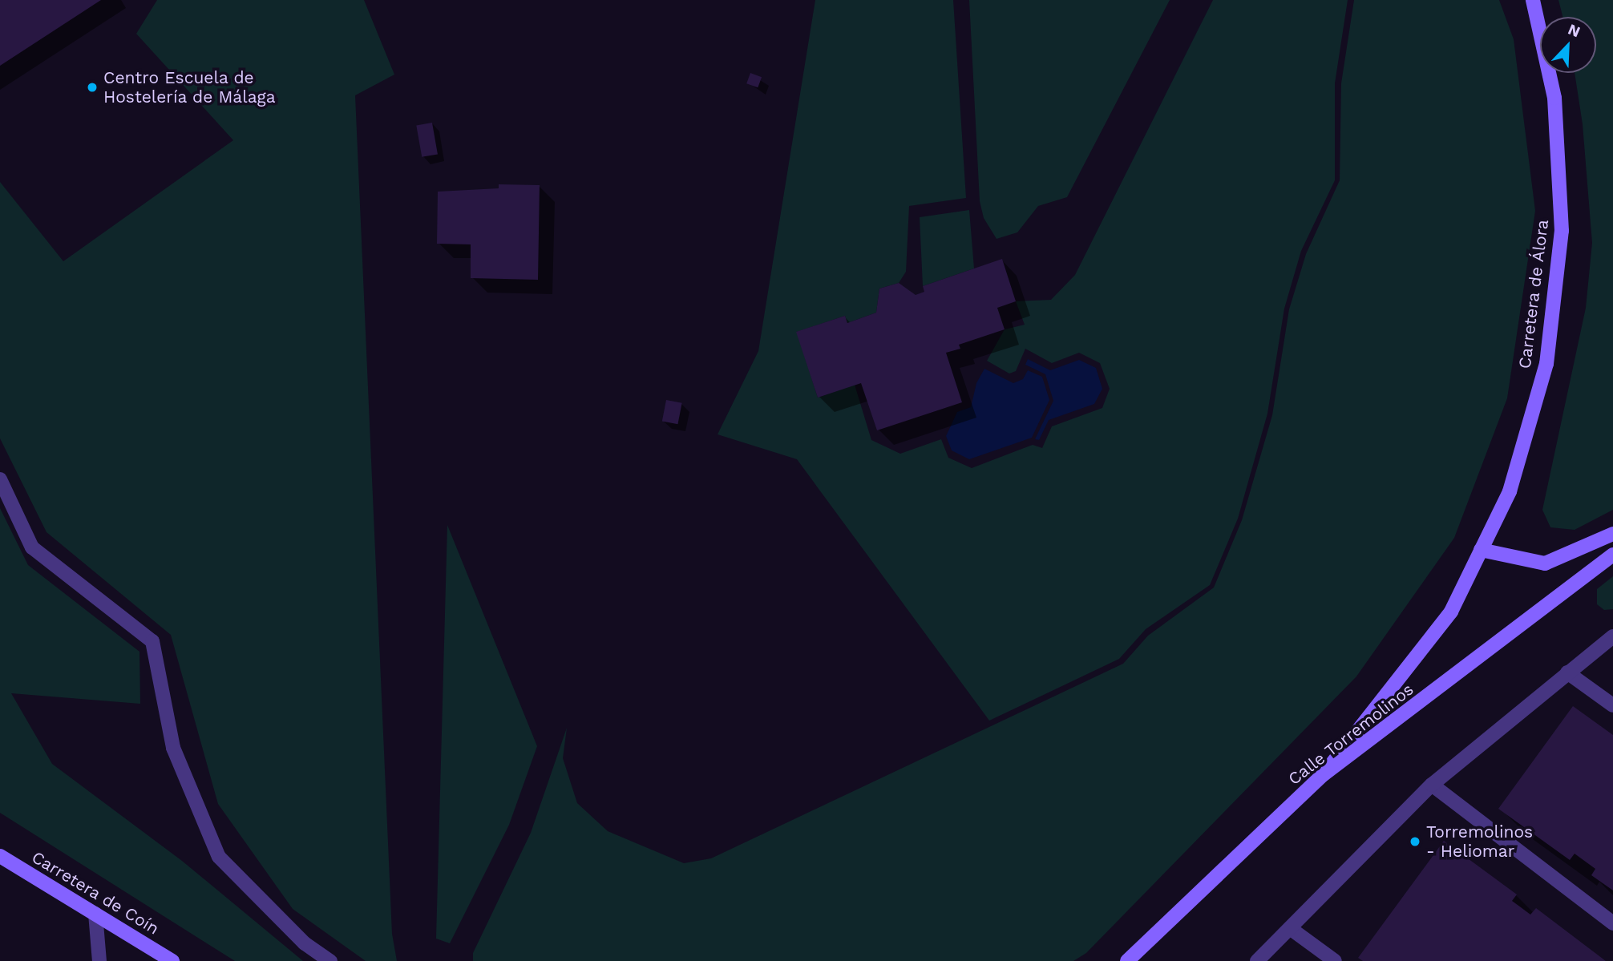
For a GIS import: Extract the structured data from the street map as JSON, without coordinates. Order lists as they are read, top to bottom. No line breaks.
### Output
{"streets":{"main road":["Carretera de Álora","Calle Torremolinos","Carretera de Coín"]},"crossings":[["Carretera de Álora","Calle Torremolinos"]],"places":["Centro Escuela de Hostelería de Málaga","Torremolinos - Heliomar"],"north":"top right"}
